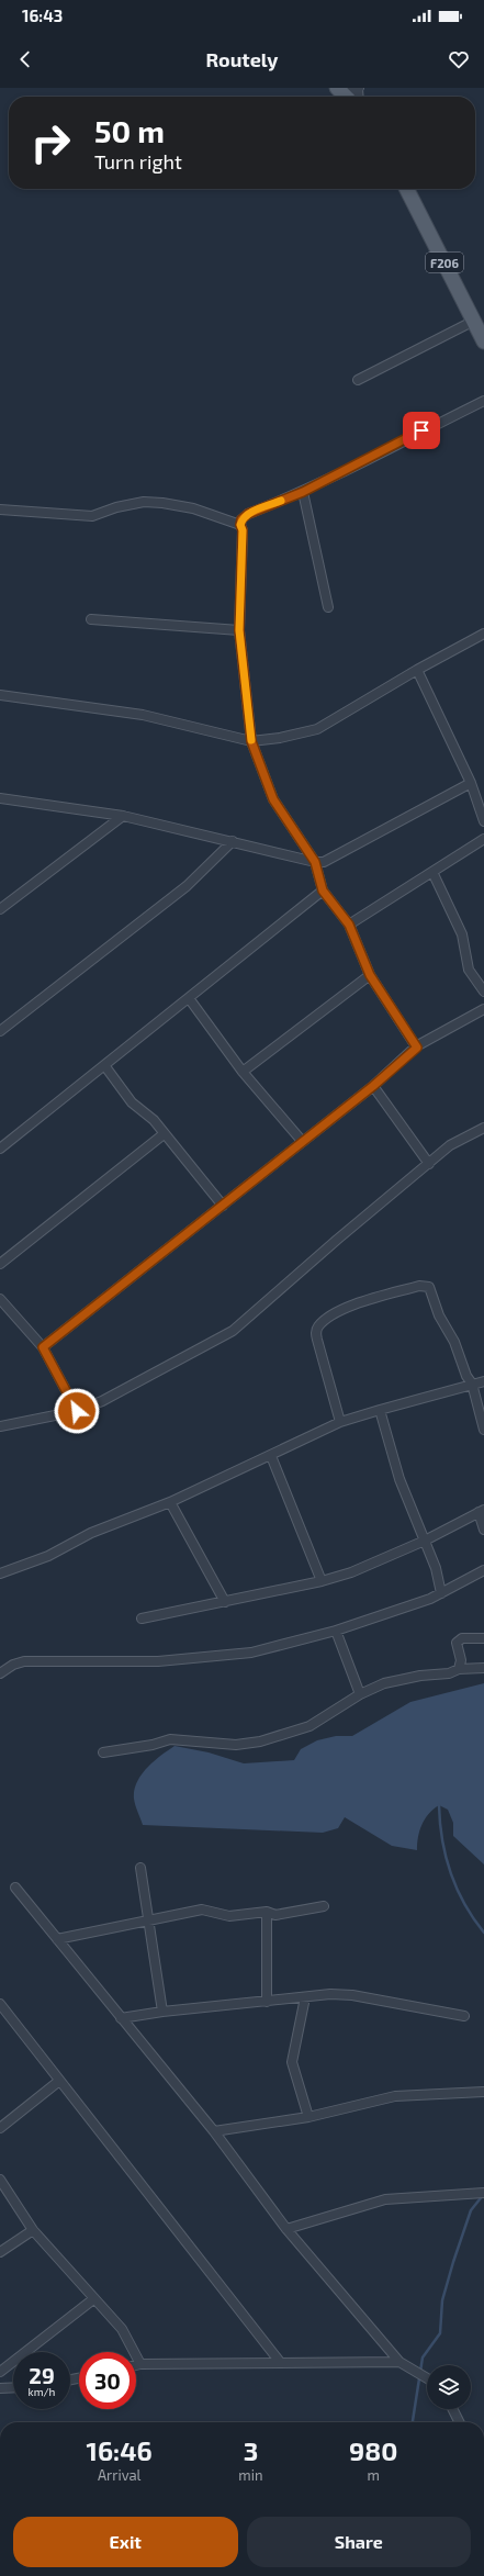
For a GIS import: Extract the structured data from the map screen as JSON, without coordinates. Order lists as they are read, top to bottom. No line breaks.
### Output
{"streets":{"main road":["F206"]},"page":{"status":"16:43","header":"Routely","turn":["50 m","Turn right"],"speed":"29 km/h","limit":"30","eta":["16:46","Arrival","3","min","980","m"],"buttons":["Exit","Share"]}}
